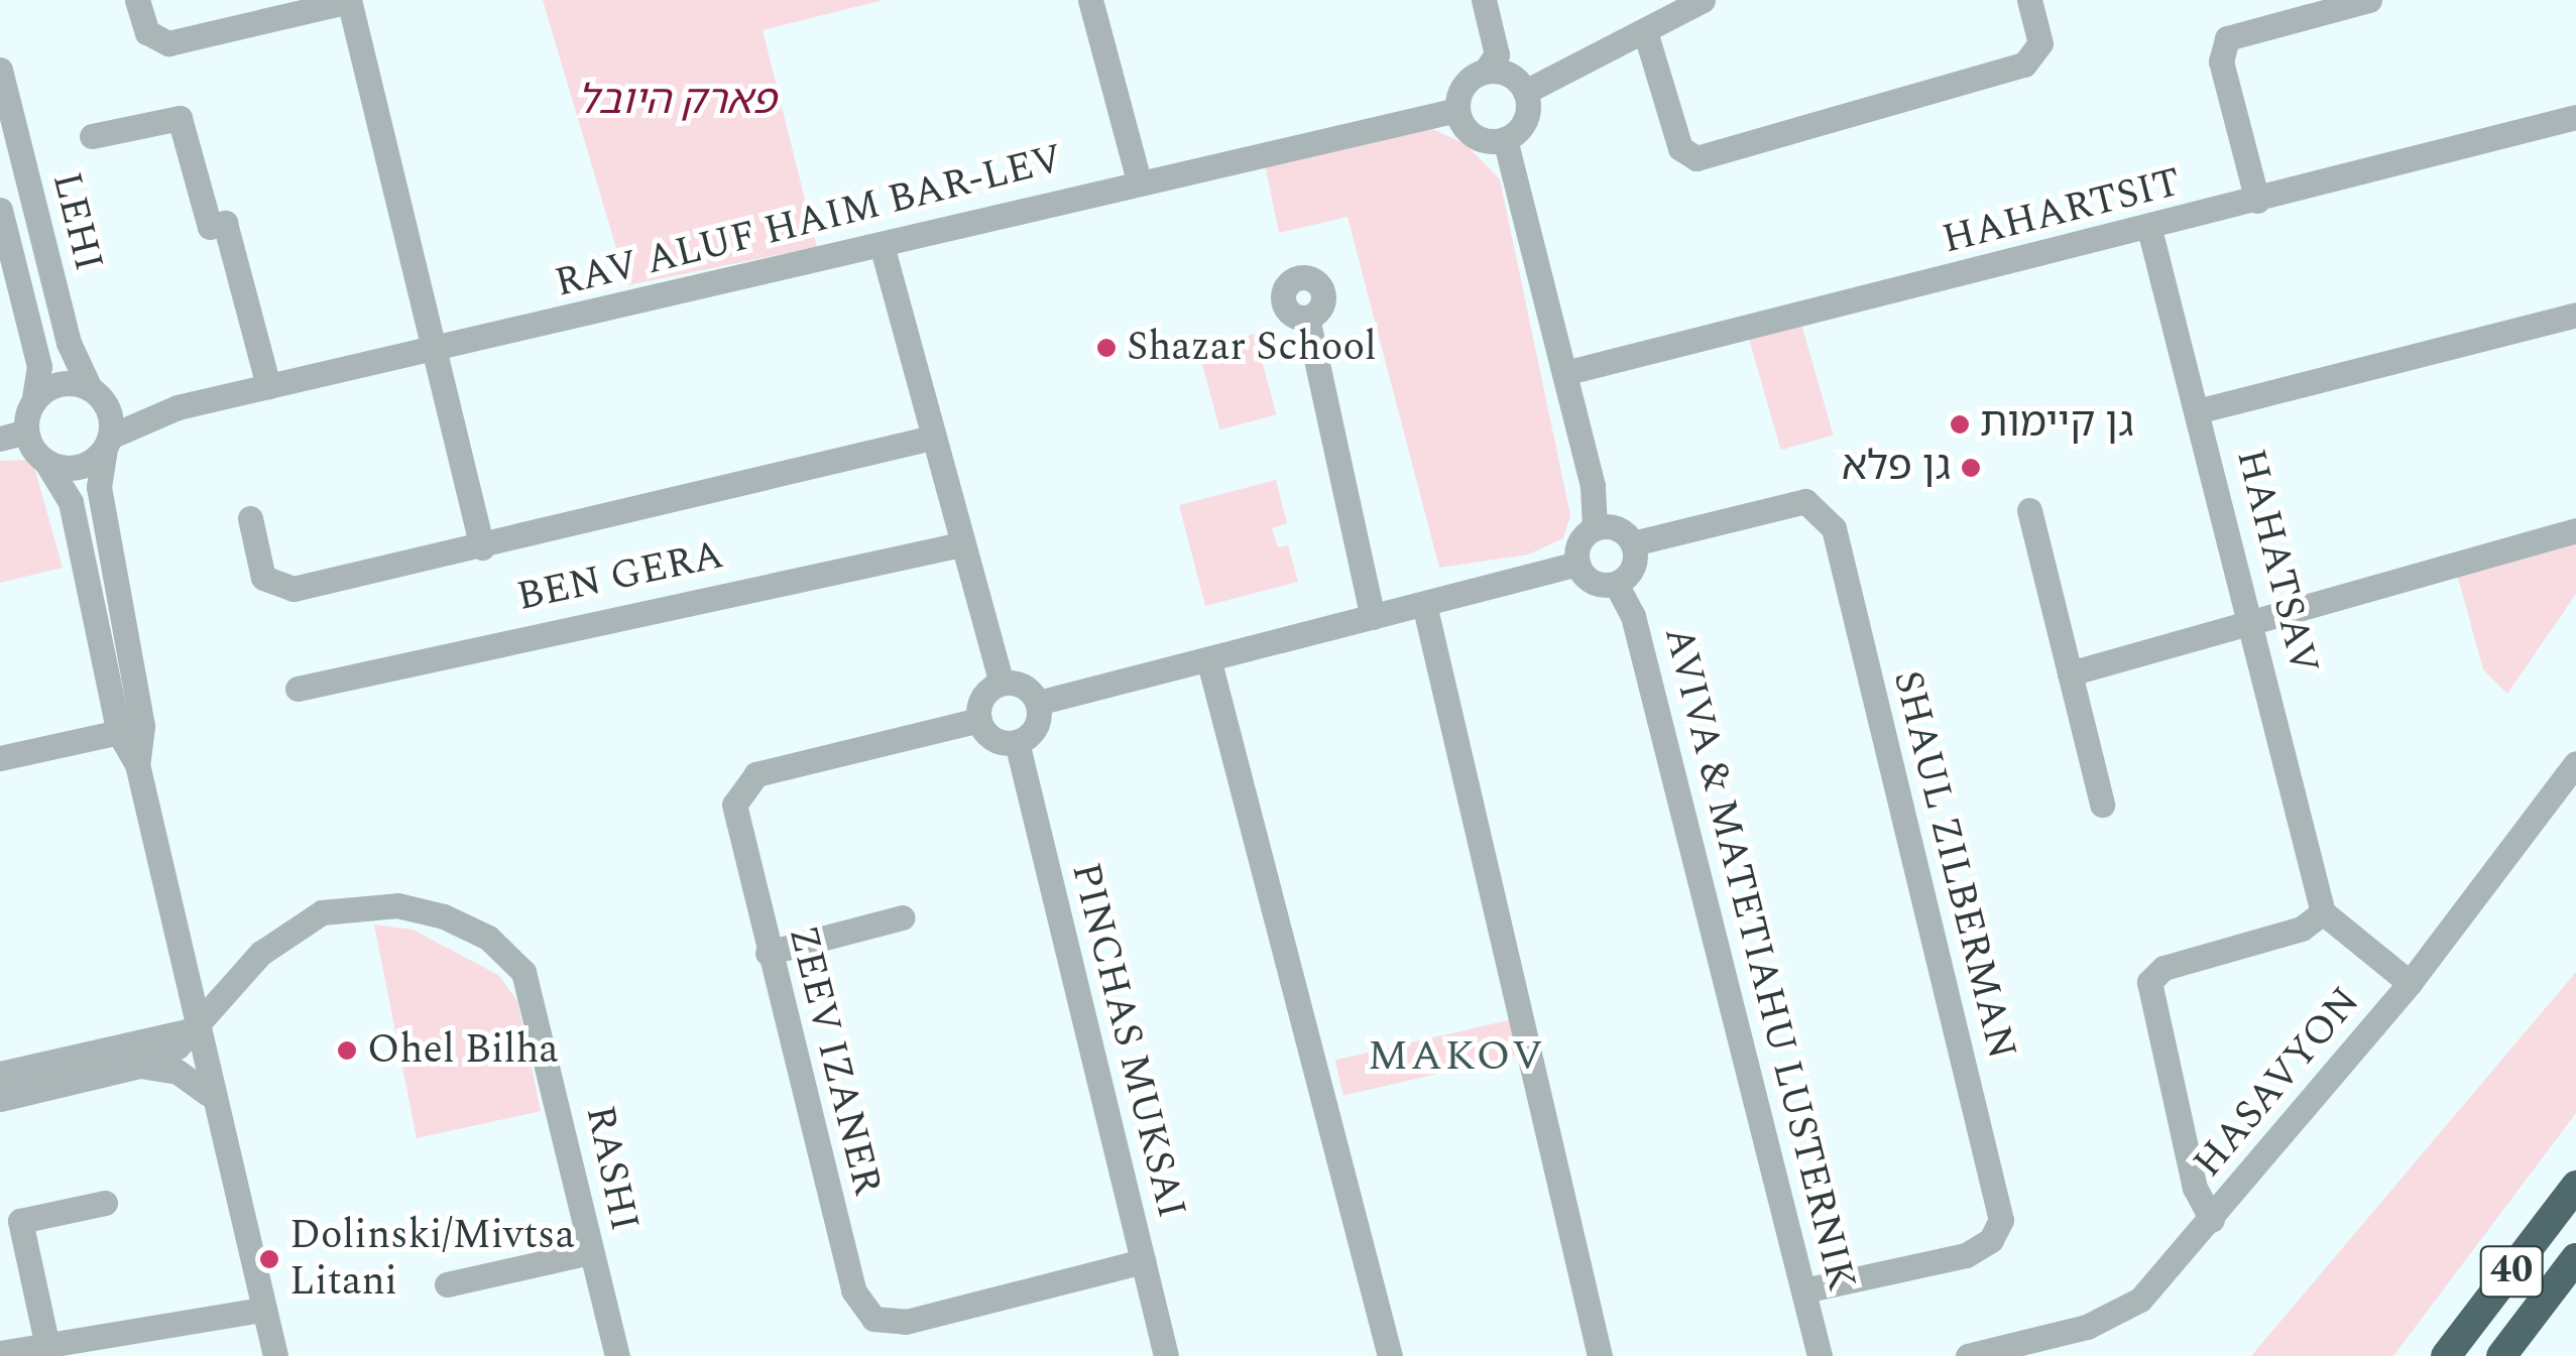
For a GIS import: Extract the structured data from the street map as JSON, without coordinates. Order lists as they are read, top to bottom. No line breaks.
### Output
{"streets":{"highway":["40"],"street":["HAHARTSIT","LEHI","RAV ALUF HAIM BAR-LEV","HAHATSAV","BEN GERA","SHAUL ZILBERMAN","AVIVA & MATETIAHU LUSTERNIK","PINCHAS MUKSAI","ZEEV IZANER","HASAVYON","RASHI"]},"crossings":[["HAHARTSIT","HAHATSAV"],["LEHI","RAV ALUF HAIM BAR-LEV"],["SHAUL ZILBERMAN","AVIVA & MATETIAHU LUSTERNIK"],["PINCHAS MUKSAI","ZEEV IZANER"]],"districts":["MAKOV"],"parks":["פארק היובל"],"places":["Shazar School","גן קיימות","גן פלא","Ohel Bilha","Dolinski/Mivtsa Litani"]}
